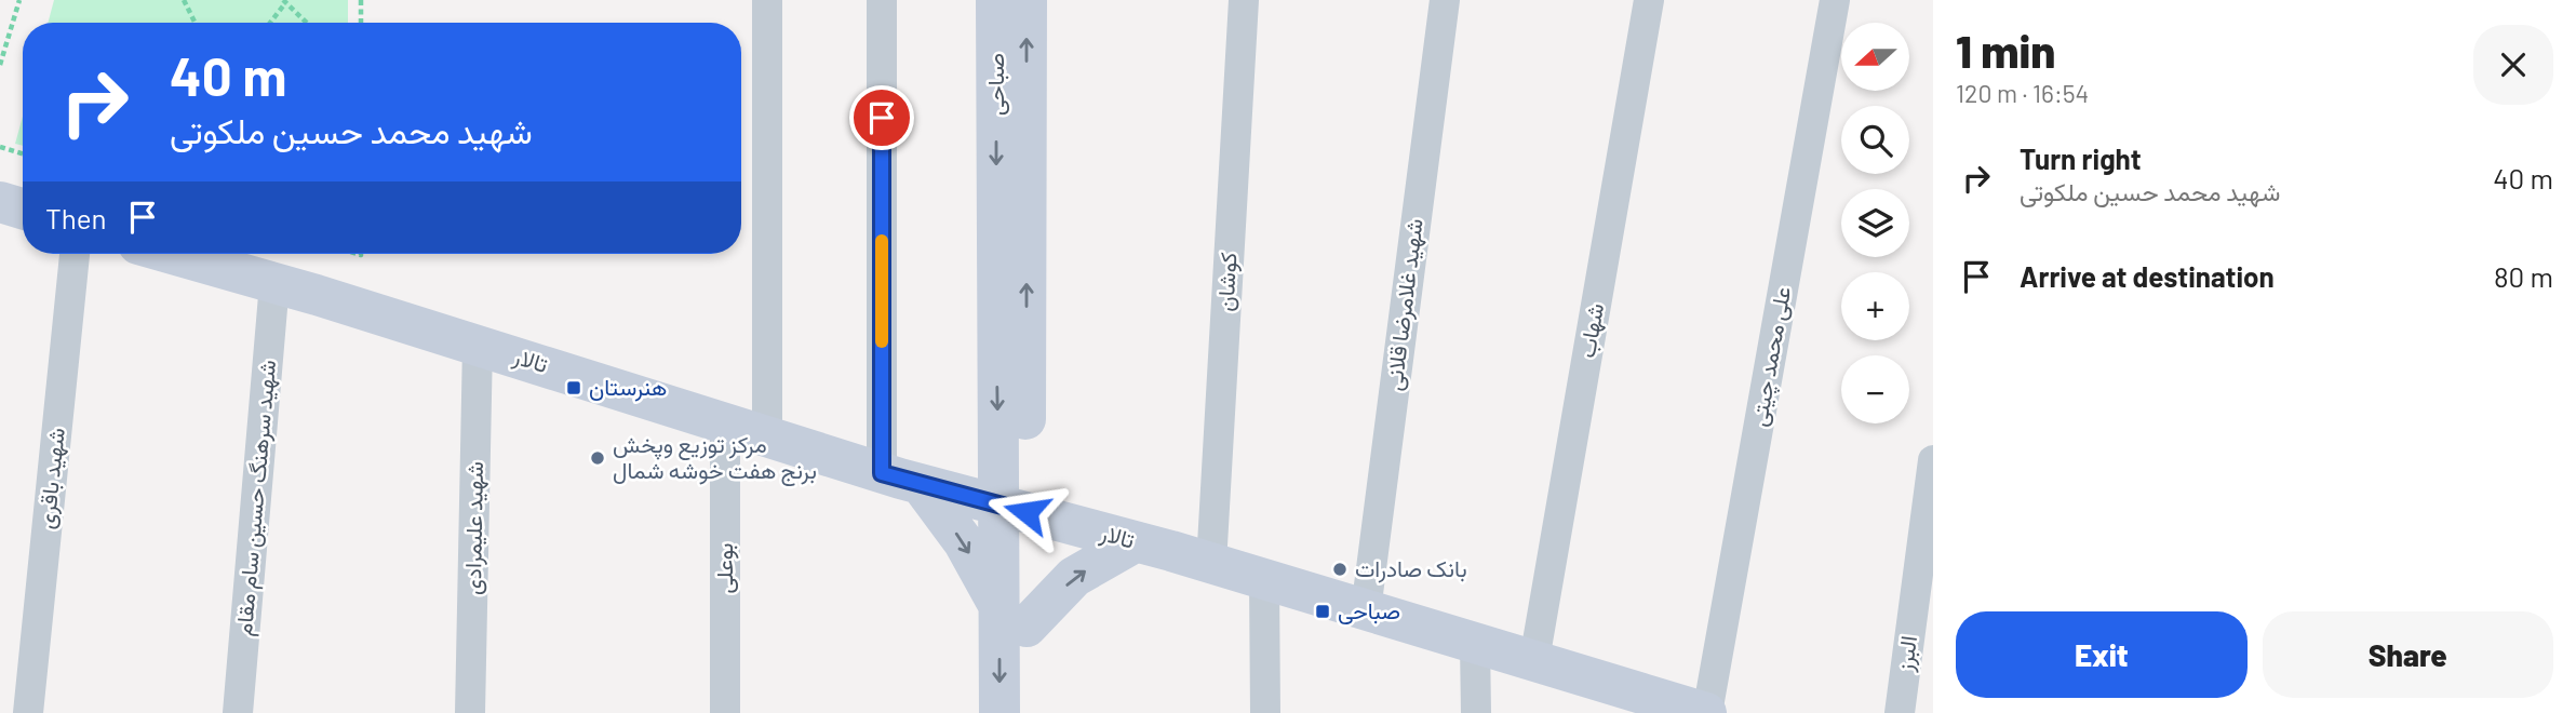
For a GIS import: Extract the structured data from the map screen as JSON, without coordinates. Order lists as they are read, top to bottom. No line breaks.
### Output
{"streets":{"street":["صباحی","کوشان","شهید غلامرضا قلانی","شهاب","علی محمد چیتی","تالار","شهید باقری","شهید سرهنگ حسین سام مقام","شهید علیمرادی","بوعلی","البرز"]},"crossings":[["صباحی","تالار"],["کوشان","تالار"],["شهید غلامرضا قلانی","تالار"],["شهاب","تالار"],["علی محمد چیتی","تالار"],["تالار","شهید سرهنگ حسین سام مقام"],["تالار","شهید علیمرادی"],["تالار","بوعلی"]],"places":{"transit":["هنرستان","صباحی"],"other":["مرکز توزیع وپخش برنج هفت خوشه شمال","بانک صادرات"]},"north":"left","page":{"heading":["1 min","120 m · 16:54"],"map_buttons":["+","−"],"turn":["40 m","شهید محمد حسین ملکوتی"],"list":[{"name":"Turn right","note":"شهید محمد حسین ملکوتی","value":"40 m"},{"name":"Arrive at destination","value":"80 m"}],"then":"Then","buttons":["Exit","Share"]}}
